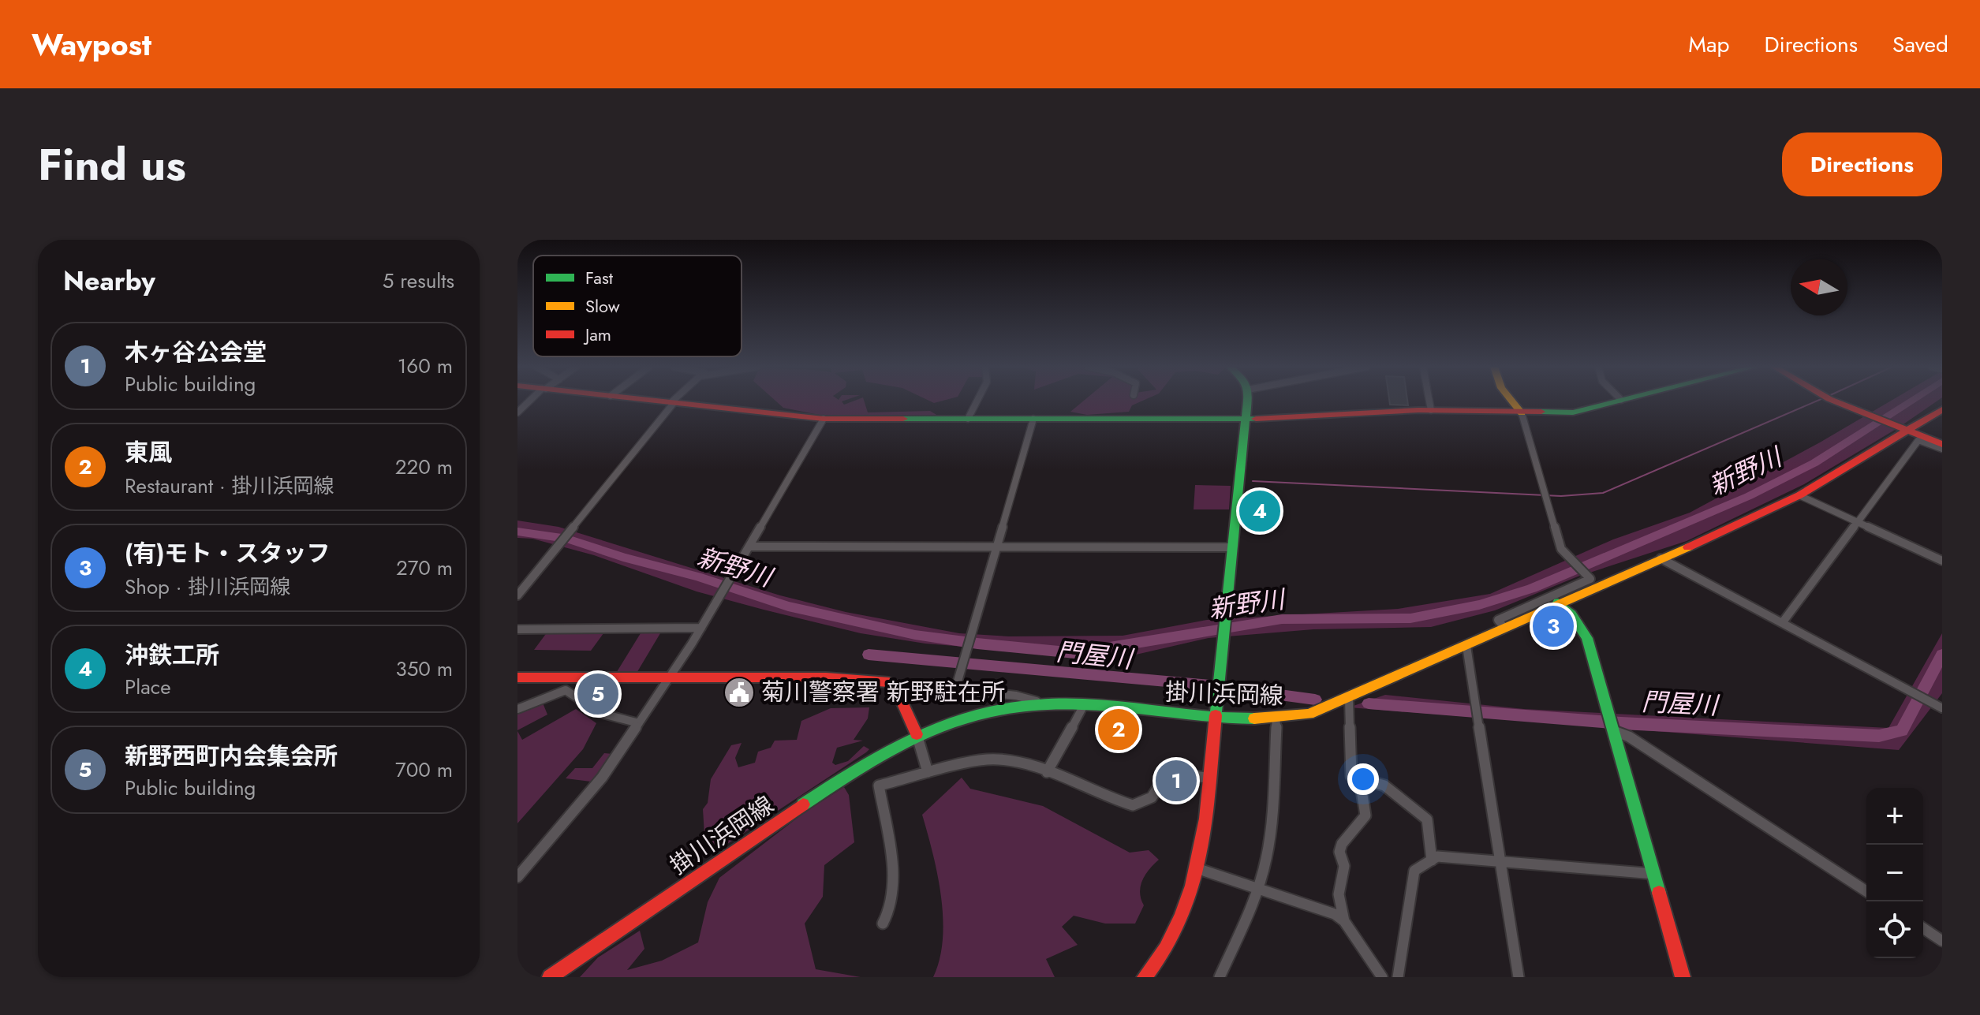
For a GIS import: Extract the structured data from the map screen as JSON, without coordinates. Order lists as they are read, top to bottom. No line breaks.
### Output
{"streets":{"street":["掛川浜岡線"]},"water":["新野川","門屋川"],"places":{"public building":["菊川警察署 新野駐在所"]},"legend":["Fast","Slow","Jam"],"north":"left","page":{"header":"Waypost","nav":["Map","Directions","Saved"],"title":"Find us","buttons":"Directions","heading":["Nearby","5 results"],"list":[{"mark":"1","name":"木ヶ谷公会堂","note":"Public building","value":"160 m"},{"mark":"2","name":"東風","note":"Restaurant · 掛川浜岡線","value":"220 m"},{"mark":"3","name":"(有)モト・スタッフ","note":"Shop · 掛川浜岡線","value":"270 m"},{"mark":"4","name":"沖鉄工所","note":"Place","value":"350 m"},{"mark":"5","name":"新野西町内会集会所","note":"Public building","value":"700 m"}],"pins":["4","3","5","2","1"],"map_buttons":["+","−"]}}
